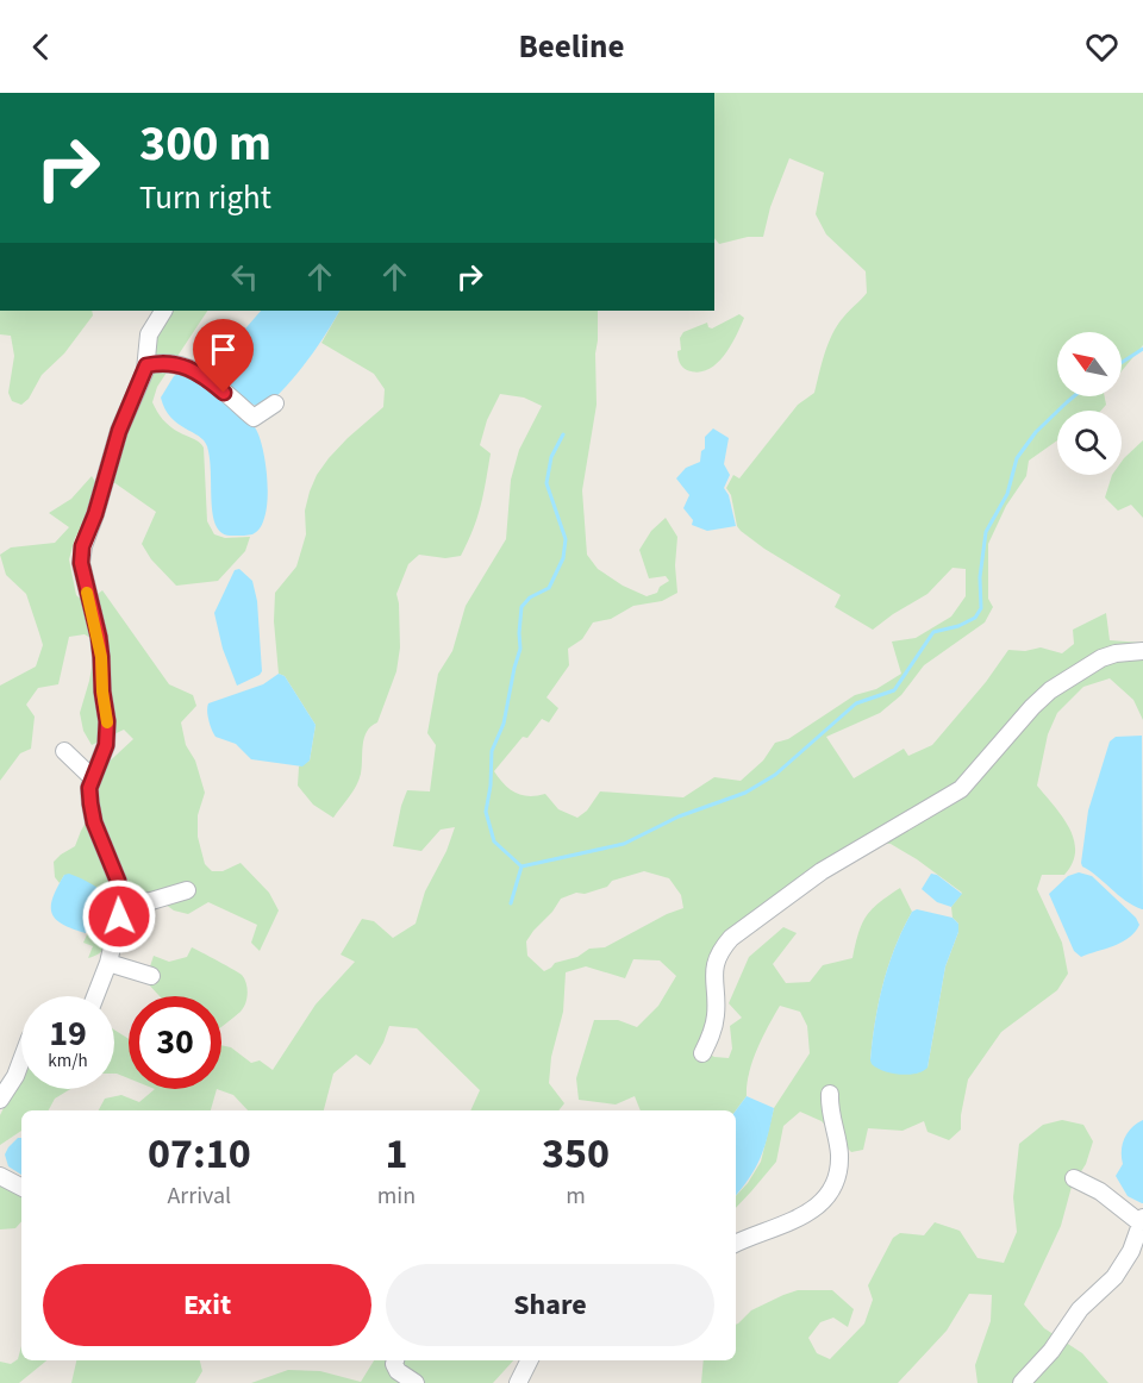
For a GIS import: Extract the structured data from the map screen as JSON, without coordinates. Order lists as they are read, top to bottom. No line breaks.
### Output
{"north":"top left","page":{"header":"Beeline","turn":["300 m","Turn right"],"speed":"19 km/h","limit":"30","eta":["07:10","Arrival","1","min","350","m"],"buttons":["Exit","Share"]}}
